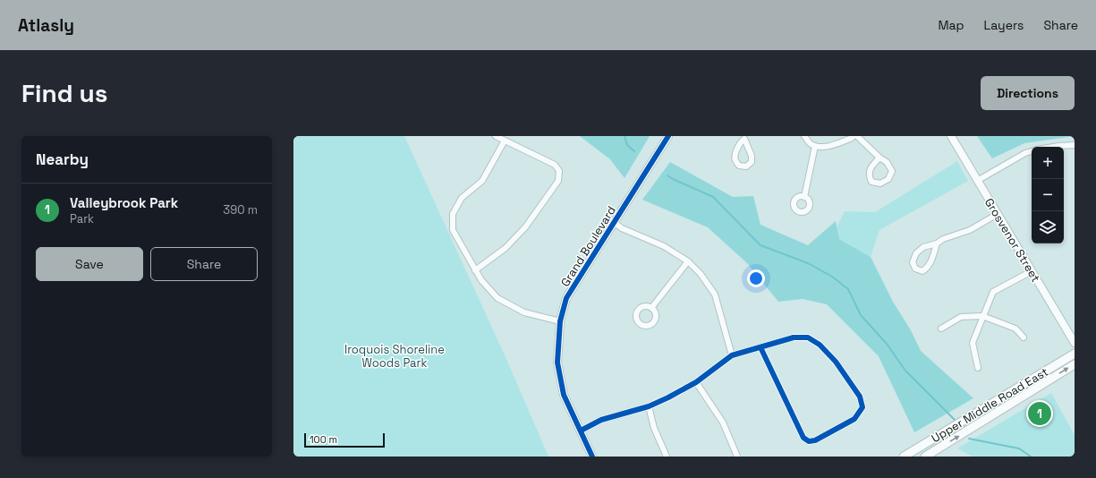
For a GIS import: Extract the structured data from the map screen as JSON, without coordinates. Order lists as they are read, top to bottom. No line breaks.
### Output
{"streets":{"main road":["Upper Middle Road East"],"street":["Grosvenor Street","Grand Boulevard"]},"parks":["Iroquois Shoreline Woods Park"],"scale_bar":"100 m","page":{"header":"Atlasly","nav":["Map","Layers","Share"],"buttons":["Directions",["Save","Share"]],"title":"Find us","heading":"Nearby","map_buttons":["+","−"],"list":[{"mark":"1","name":"Valleybrook Park","note":"Park","value":"390 m"}],"pins":"1","scale":"100 m"}}
